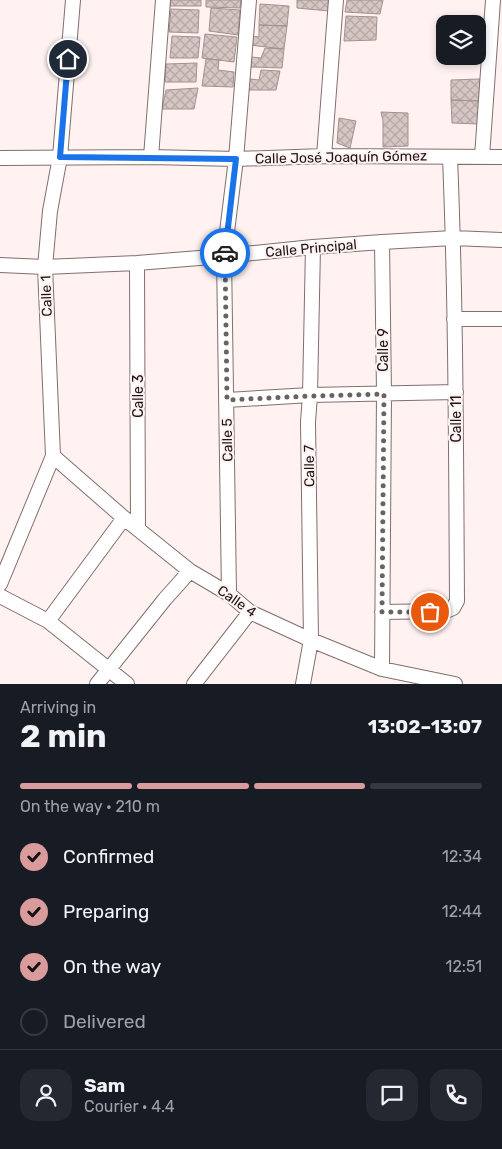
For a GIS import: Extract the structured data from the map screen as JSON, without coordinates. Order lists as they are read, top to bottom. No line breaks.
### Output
{"streets":{"street":["Calle José Joaquín Gómez","Calle Principal","Calle 1","Calle 9","Calle 3","Calle 11","Calle 5","Calle 7","Calle 4"]},"crossings":[["Calle José Joaquín Gómez","Calle 1"],["Calle José Joaquín Gómez","Calle 11"],["Calle José Joaquín Gómez","Calle 5"],["Calle Principal","Calle 1"],["Calle Principal","Calle 9"],["Calle Principal","Calle 3"],["Calle Principal","Calle 11"],["Calle Principal","Calle 5"],["Calle Principal","Calle 7"],["Calle 1","Calle 4"],["Calle 9","Calle 11"],["Calle 9","Calle 4"],["Calle 3","Calle 4"],["Calle 5","Calle 4"],["Calle 7","Calle 4"]],"page":{"heading":["2 min","Arriving in","13:02–13:07"],"panel":["Sam","Courier · 4.4"],"bar":"On the way · 210 m","list":[["Confirmed","12:34"],["Preparing","12:44"],["On the way","12:51"],"Delivered"]}}
